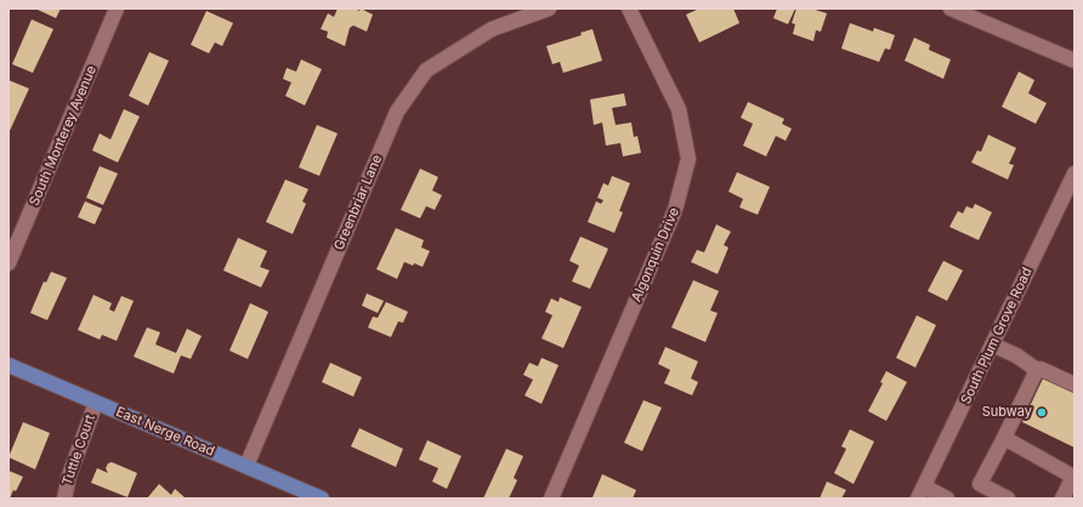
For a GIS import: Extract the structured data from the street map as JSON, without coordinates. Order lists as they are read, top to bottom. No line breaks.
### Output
{"streets":{"main road":["East Nerge Road"],"street":["South Monterey Avenue","Greenbriar Lane","Algonquin Drive","South Plum Grove Road","Tuttle Court"]},"crossings":[["Greenbriar Lane","East Nerge Road"],["East Nerge Road","Tuttle Court"]],"places":["Subway"]}
